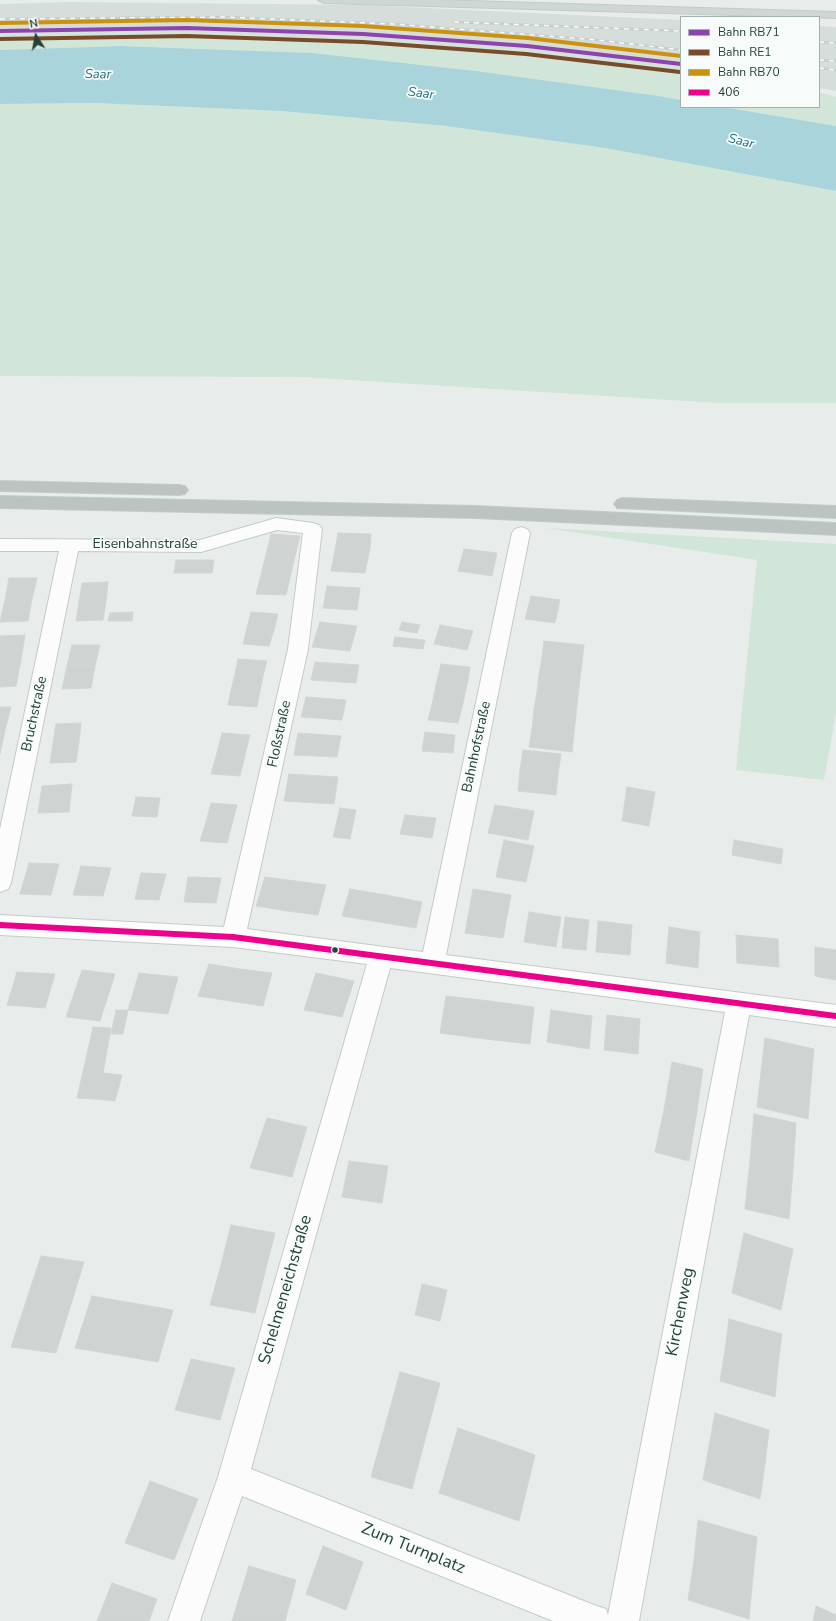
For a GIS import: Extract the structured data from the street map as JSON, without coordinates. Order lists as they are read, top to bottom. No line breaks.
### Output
{"streets":{"street":["Eisenbahnstraße","Bruchstraße","Floßstraße","Bahnhofstraße","Schelmeneichstraße","Kirchenweg","Zum Turnplatz"]},"crossings":[["Eisenbahnstraße","Bruchstraße"],["Eisenbahnstraße","Floßstraße"],["Schelmeneichstraße","Zum Turnplatz"]],"water":["Saar"],"lines":["rail line RB70","rail line RB71","rail line RE1","transit line 406"],"legend":["Bahn RB71","Bahn RE1","Bahn RB70","406"],"north":"top"}
